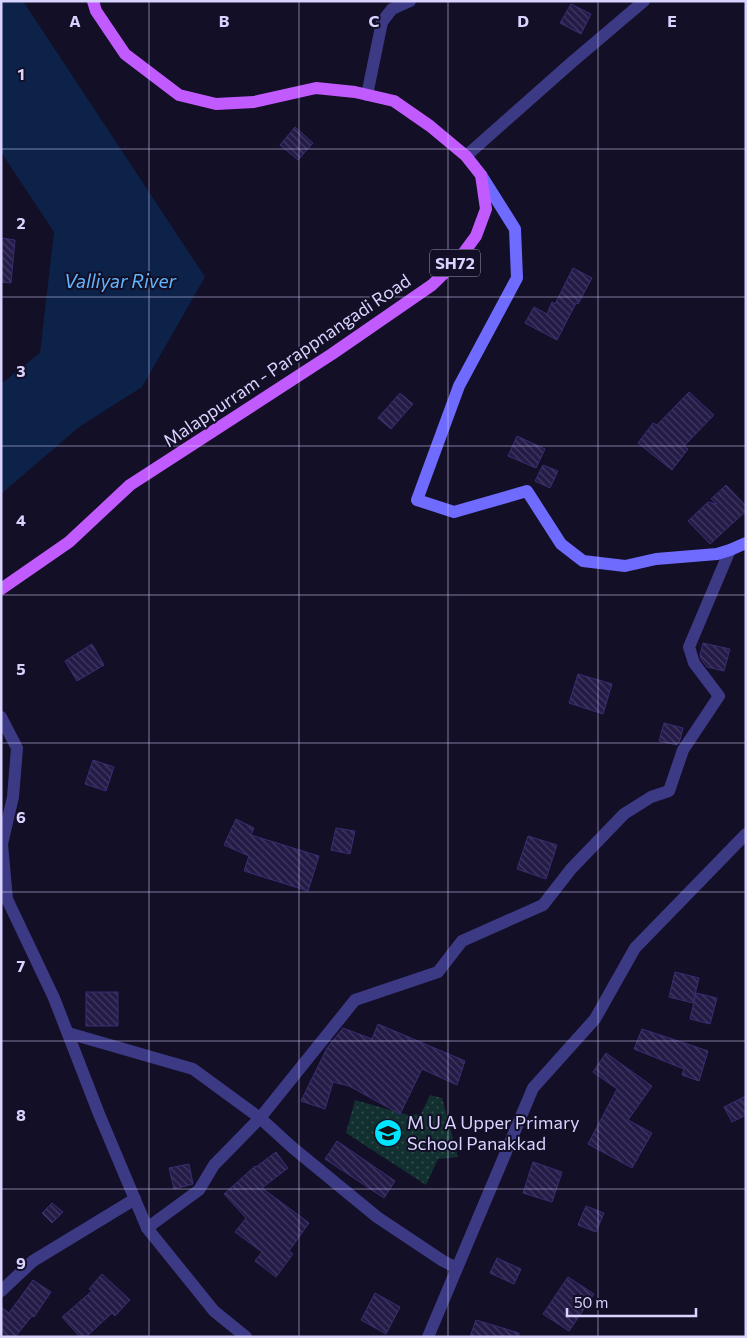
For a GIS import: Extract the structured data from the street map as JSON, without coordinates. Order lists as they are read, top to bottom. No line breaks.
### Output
{"streets":{"main road":["SH72","Malappurram - Parappnangadi Road"]},"water":["Valliyar River"],"places":{"school or university":["M U A Upper Primary School Panakkad"]},"scale_bar":"50 m","grid":{"columns":["A","B","C","D","E"],"rows":["1","2","3","4","5","6","7","8","9"]}}
